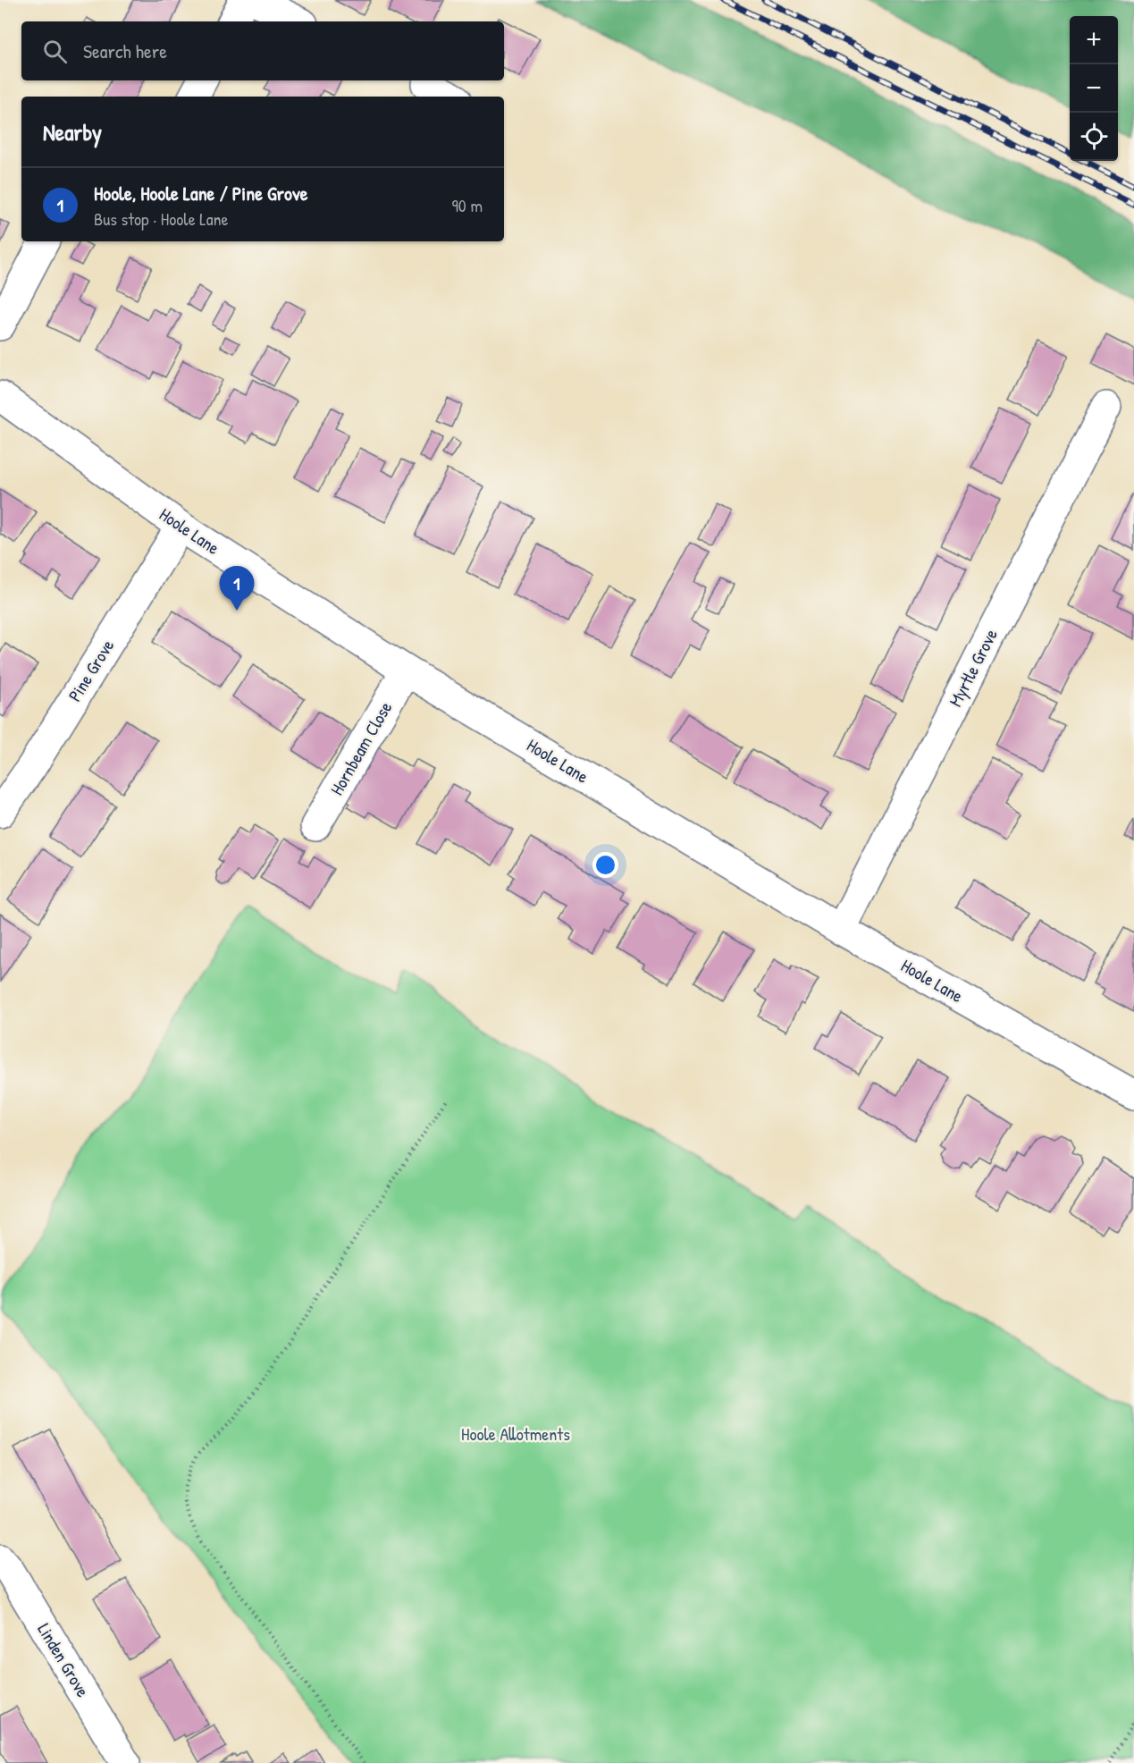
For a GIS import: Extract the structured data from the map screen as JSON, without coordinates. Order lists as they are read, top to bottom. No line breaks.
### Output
{"streets":{"street":["Hoole Lane","Myrtle Grove","Pine Grove","Hornbeam Close","Linden Grove"]},"crossings":[["Hoole Lane","Myrtle Grove"],["Hoole Lane","Pine Grove"],["Hoole Lane","Hornbeam Close"]],"parks":["Hoole Allotments"],"page":{"map_buttons":["+","−"],"search":"Search here","heading":"Nearby","list":[{"mark":"1","name":"Hoole, Hoole Lane / Pine Grove","note":"Bus stop · Hoole Lane","value":"90 m"}],"pins":"1"}}
